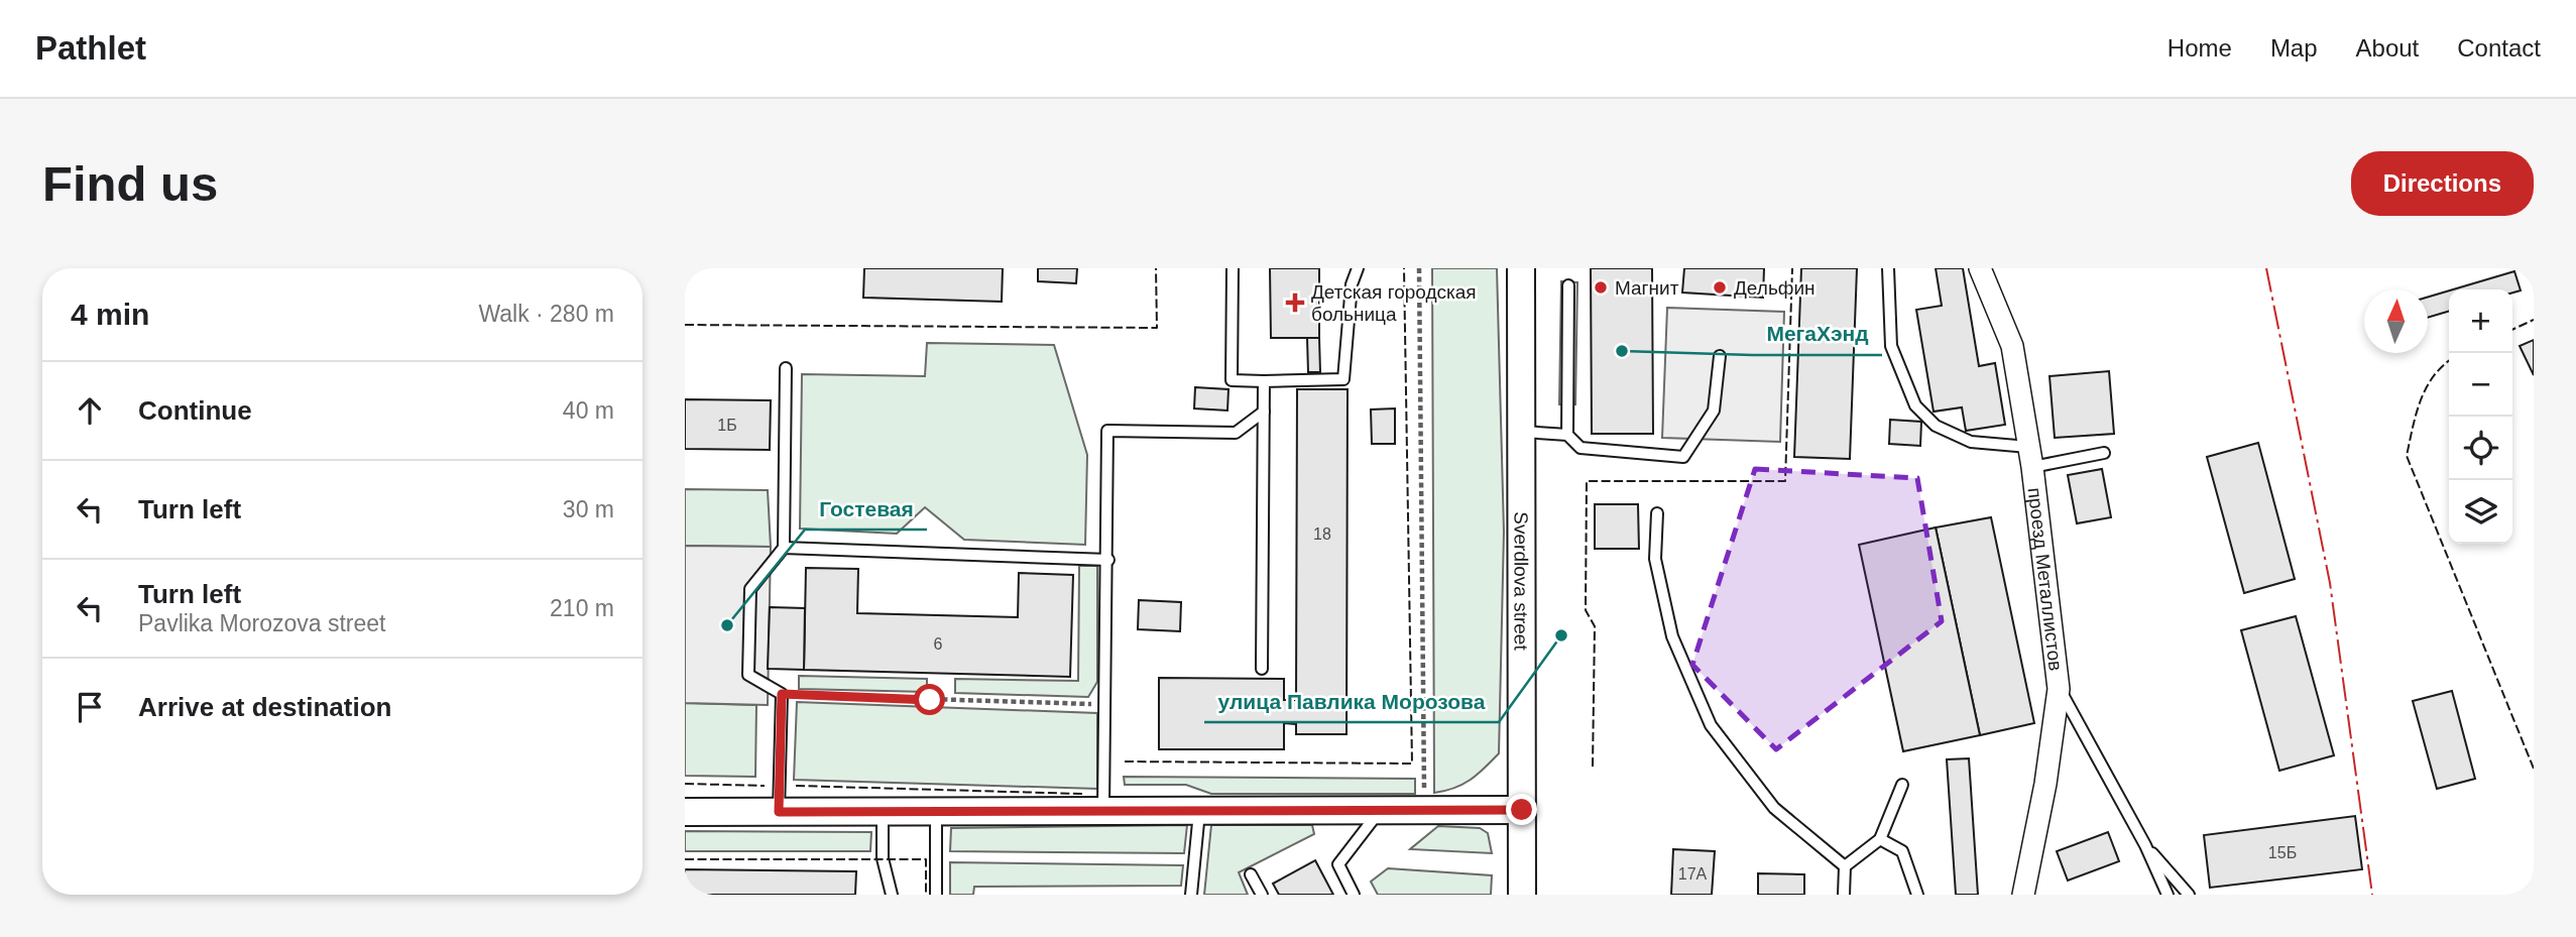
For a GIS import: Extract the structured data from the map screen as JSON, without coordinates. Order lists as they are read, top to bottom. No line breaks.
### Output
{"streets":{"street":["проезд Металлистов","Sverdlova street"]},"places":{"other":["Магнит","Дельфин","МегаХэнд","Гостевая","улица Павлика Морозова"],"health":["Детская городская больница"]},"house_numbers":["1Б","18","6","15Б","17А"],"north":"top","page":{"header":"Pathlet","nav":["Home","Map","About","Contact"],"buttons":"Directions","title":"Find us","heading":["4 min","Walk · 280 m"],"map_buttons":["+","−"],"list":[["Continue","40 m"],["Turn left","30 m"],["Turn left","Pavlika Morozova street","210 m"],"Arrive at destination"]}}
